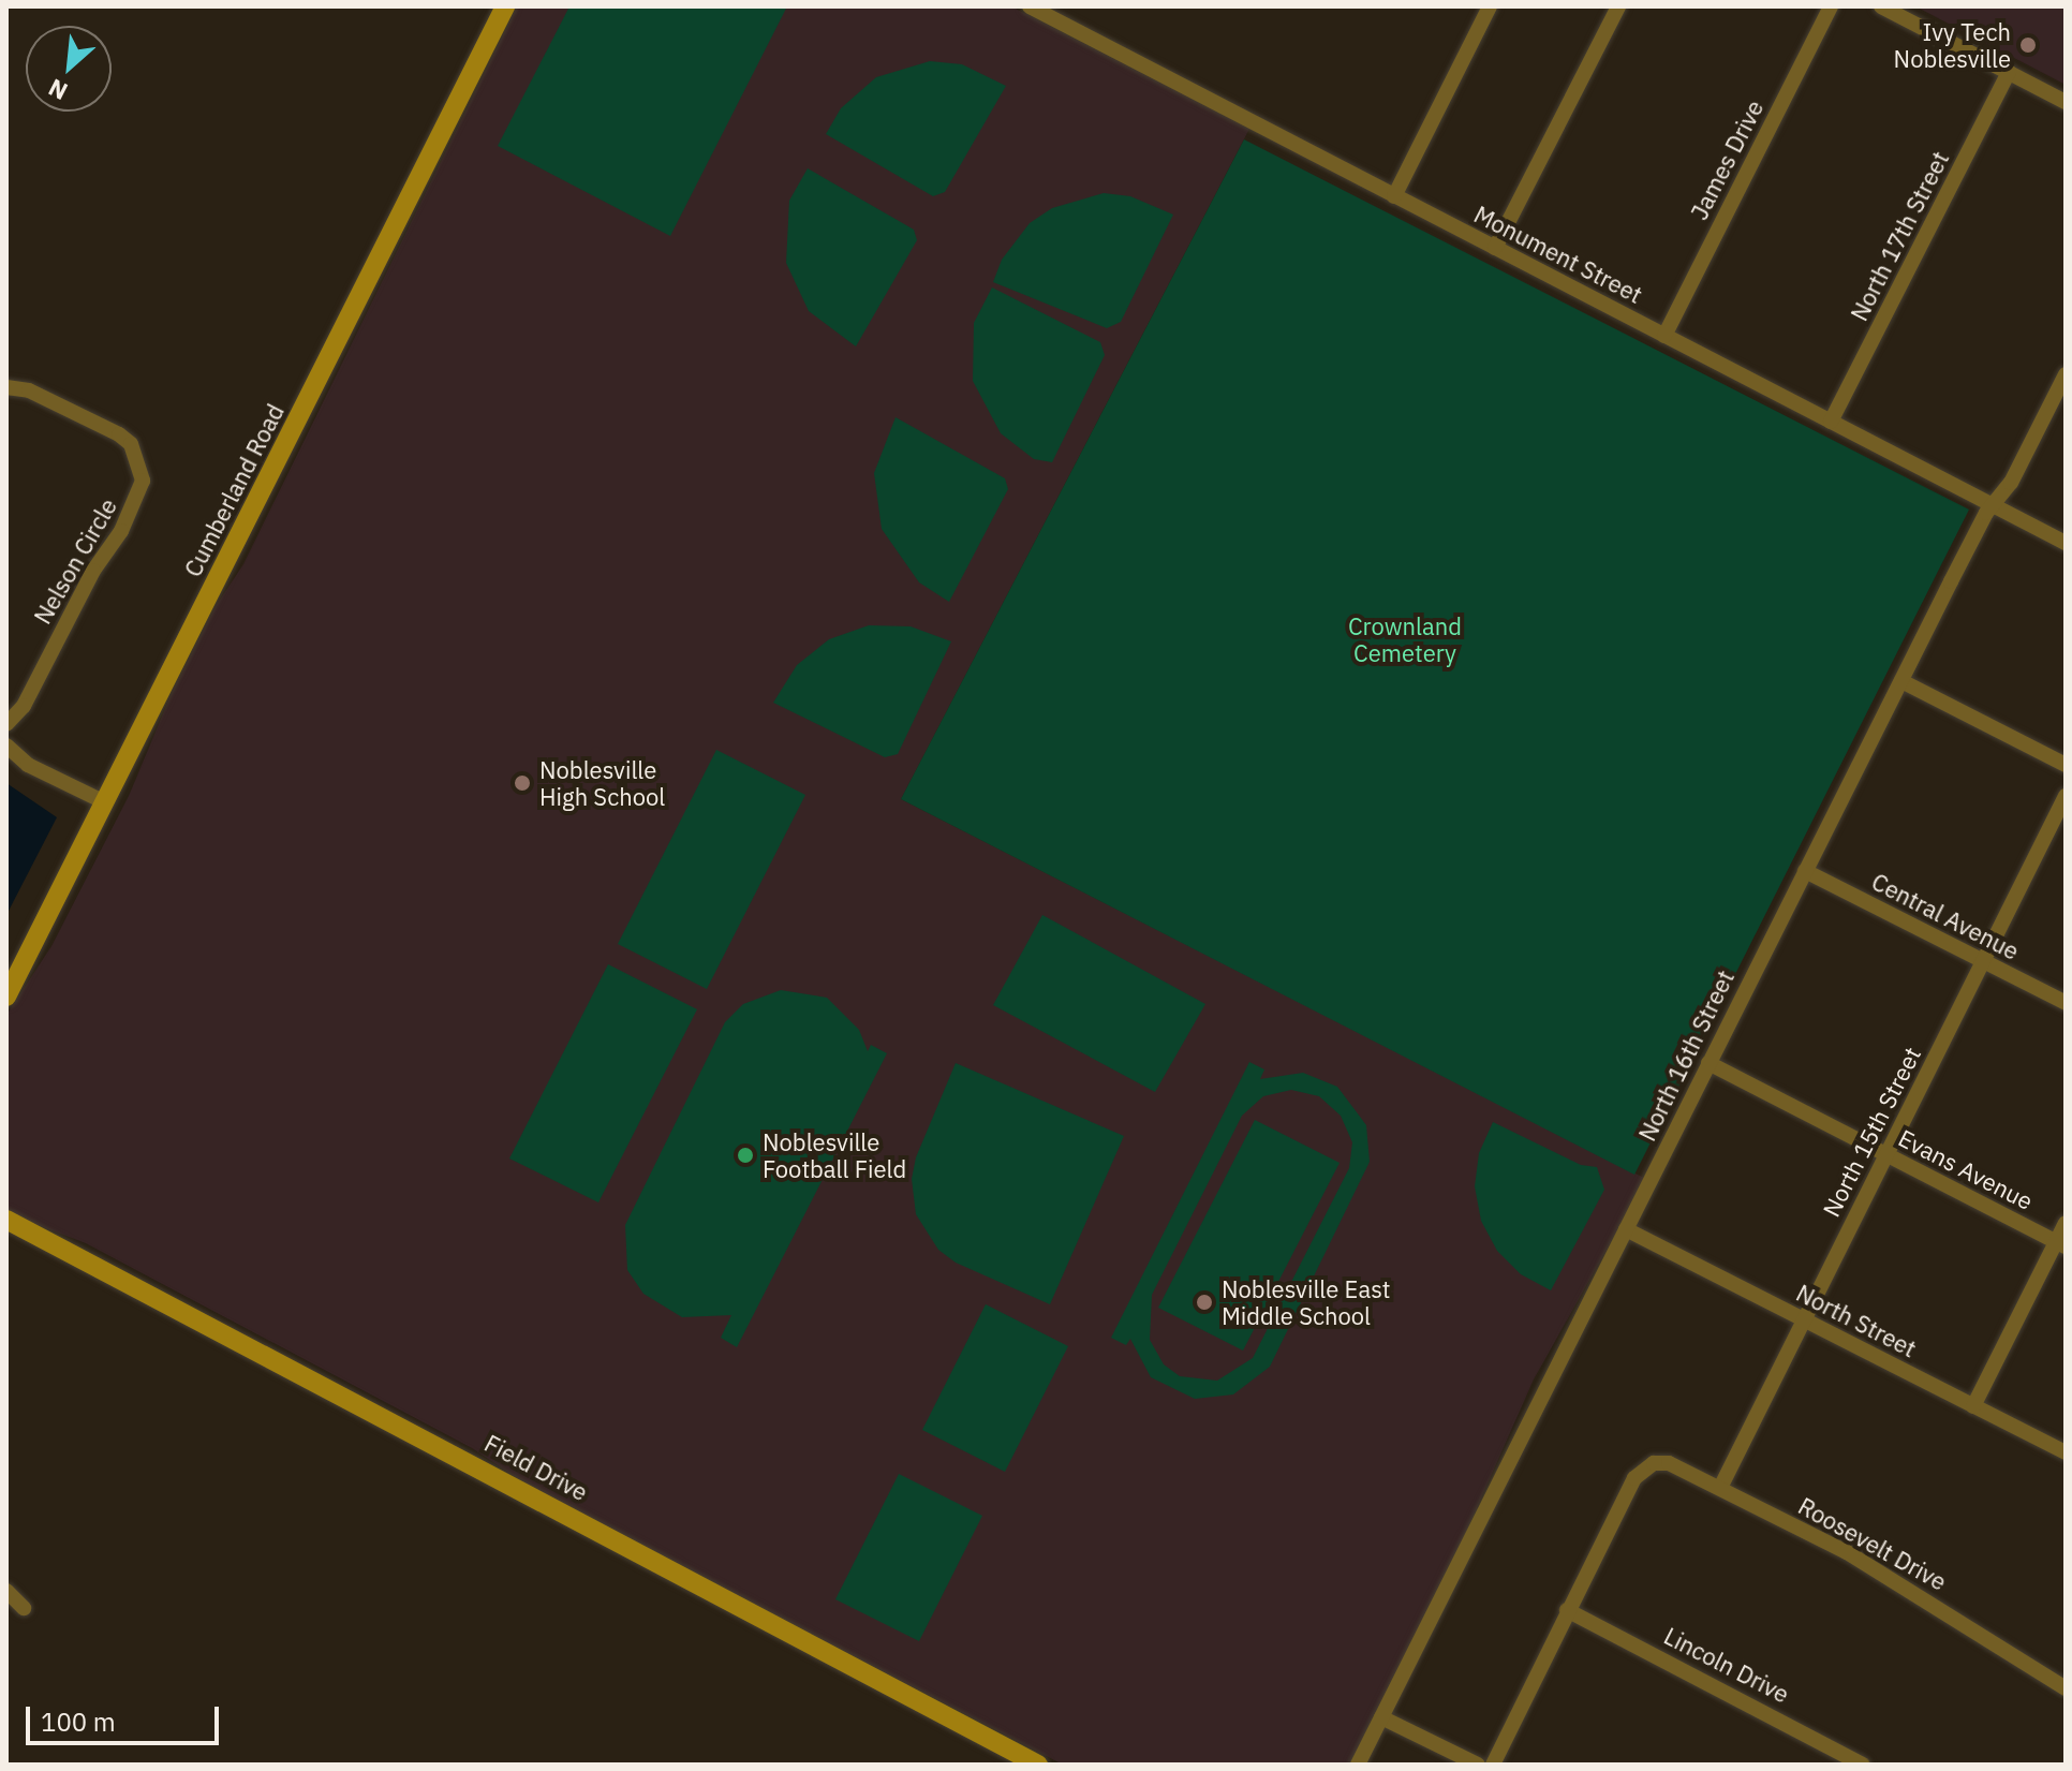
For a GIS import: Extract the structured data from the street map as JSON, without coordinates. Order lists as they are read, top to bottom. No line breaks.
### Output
{"streets":{"street":["James Drive","North 17th Street","Monument Street","Cumberland Road","Nelson Circle","Central Avenue","North 16th Street","North 15th Street","Evans Avenue","North Street","Field Drive","Roosevelt Drive","Lincoln Drive"]},"crossings":[["James Drive","Monument Street"],["North 17th Street","Monument Street"],["Monument Street","North 16th Street"],["Central Avenue","North 16th Street"],["Central Avenue","North 15th Street"],["North 16th Street","Evans Avenue"],["North 16th Street","North Street"],["North 15th Street","Evans Avenue"],["North 15th Street","North Street"],["North 15th Street","Roosevelt Drive"],["Roosevelt Drive","Lincoln Drive"]],"parks":["Crownland Cemetery"],"places":["Ivy Tech Noblesville","Noblesville High School","Noblesville Football Field","Noblesville East Middle School"],"scale_bar":"100 m","north":"bottom left"}
